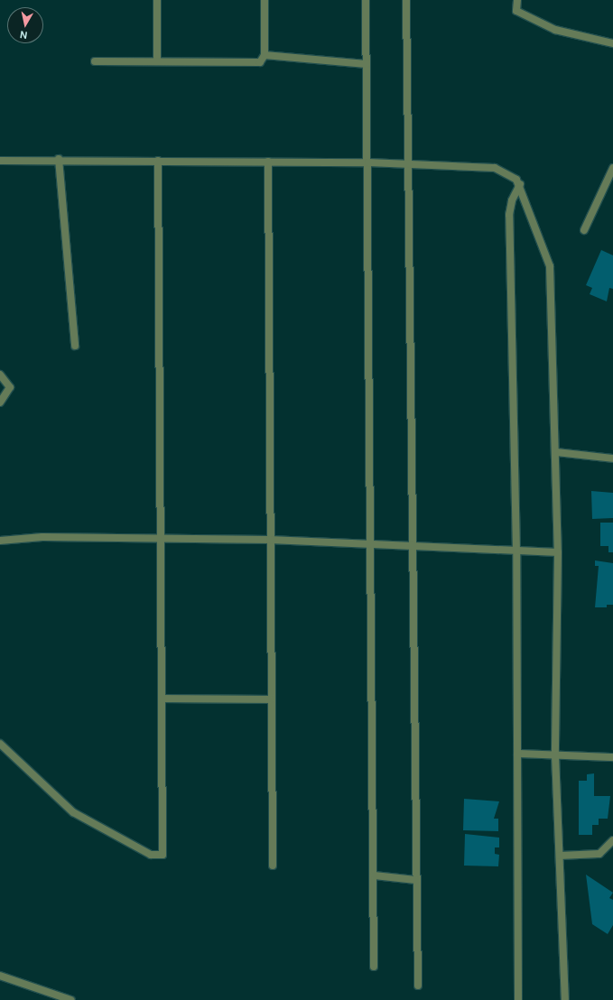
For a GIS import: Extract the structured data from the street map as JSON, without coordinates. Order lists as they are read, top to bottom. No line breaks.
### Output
{"north":"bottom"}
